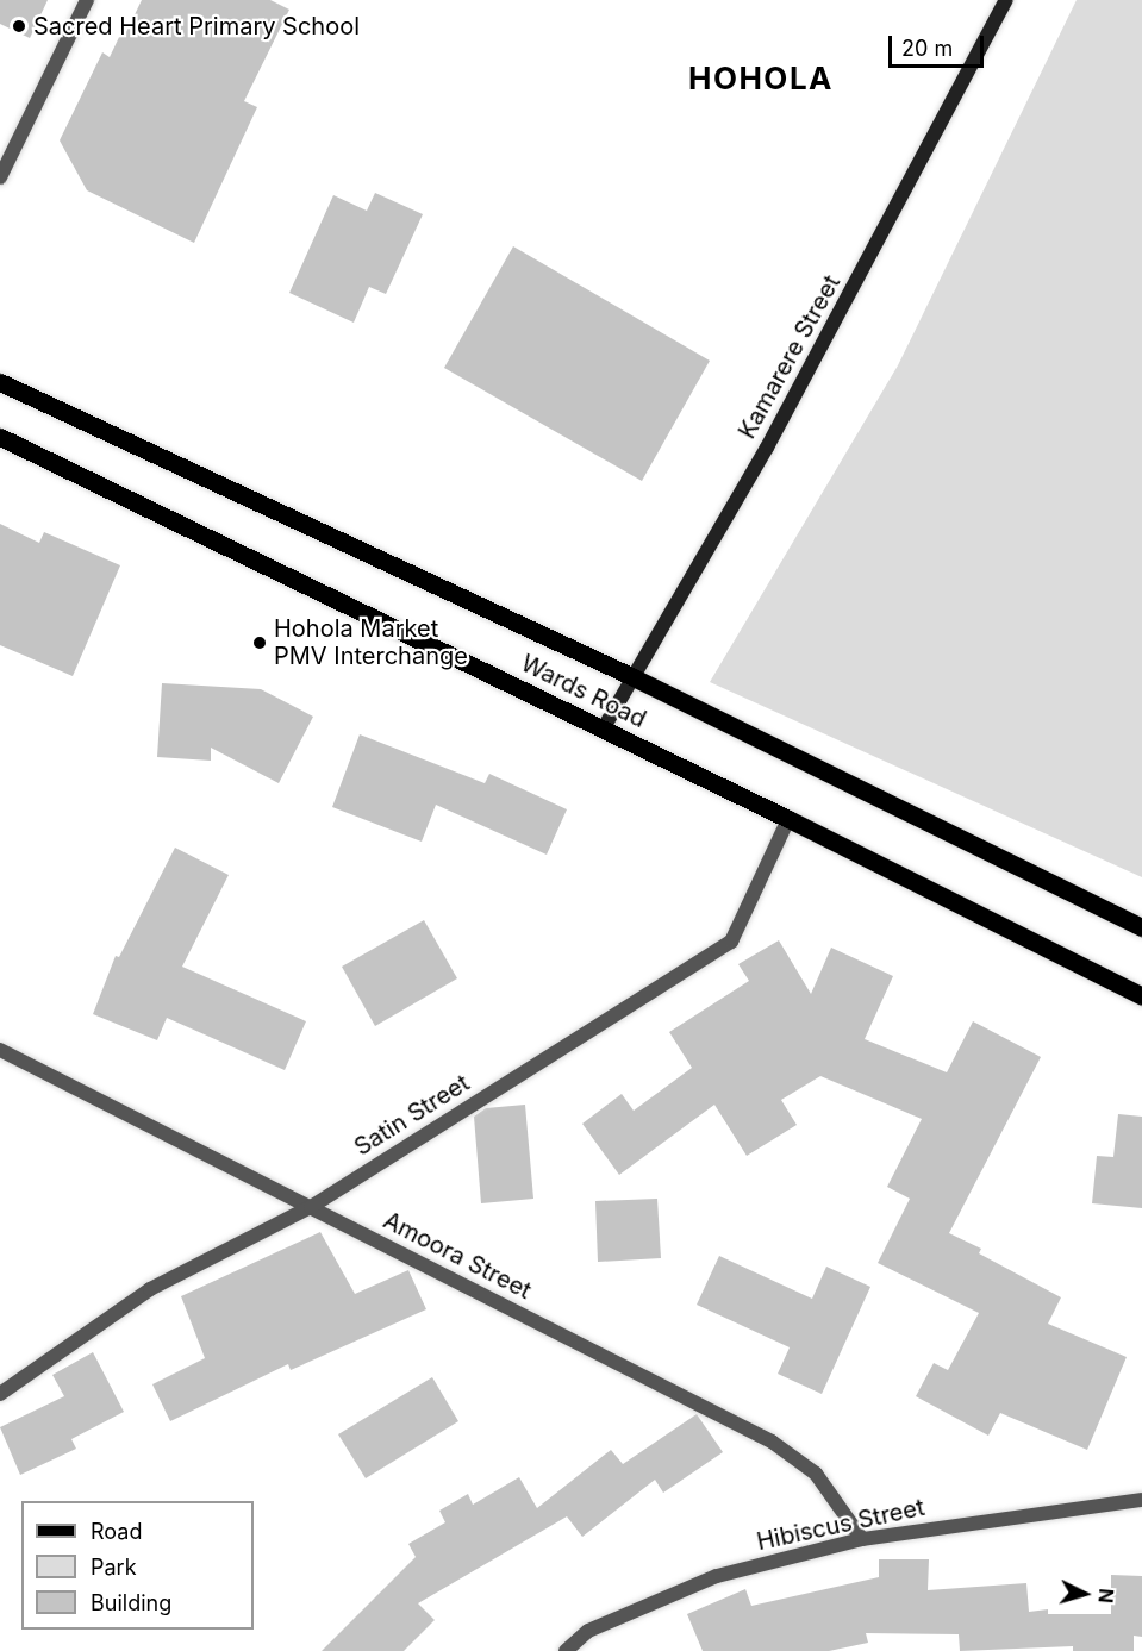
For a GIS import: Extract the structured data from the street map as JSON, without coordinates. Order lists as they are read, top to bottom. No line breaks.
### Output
{"streets":{"main road":["Wards Road"],"street":["Kamarere Street","Satin Street","Amoora Street","Hibiscus Street"]},"crossings":[["Kamarere Street","Wards Road"],["Wards Road","Satin Street"],["Satin Street","Amoora Street"],["Amoora Street","Hibiscus Street"]],"districts":["HOHOLA"],"places":["Sacred Heart Primary School","Hohola Market PMV Interchange"],"legend":["Road","Park","Building"],"scale_bar":"20 m","north":"right"}
